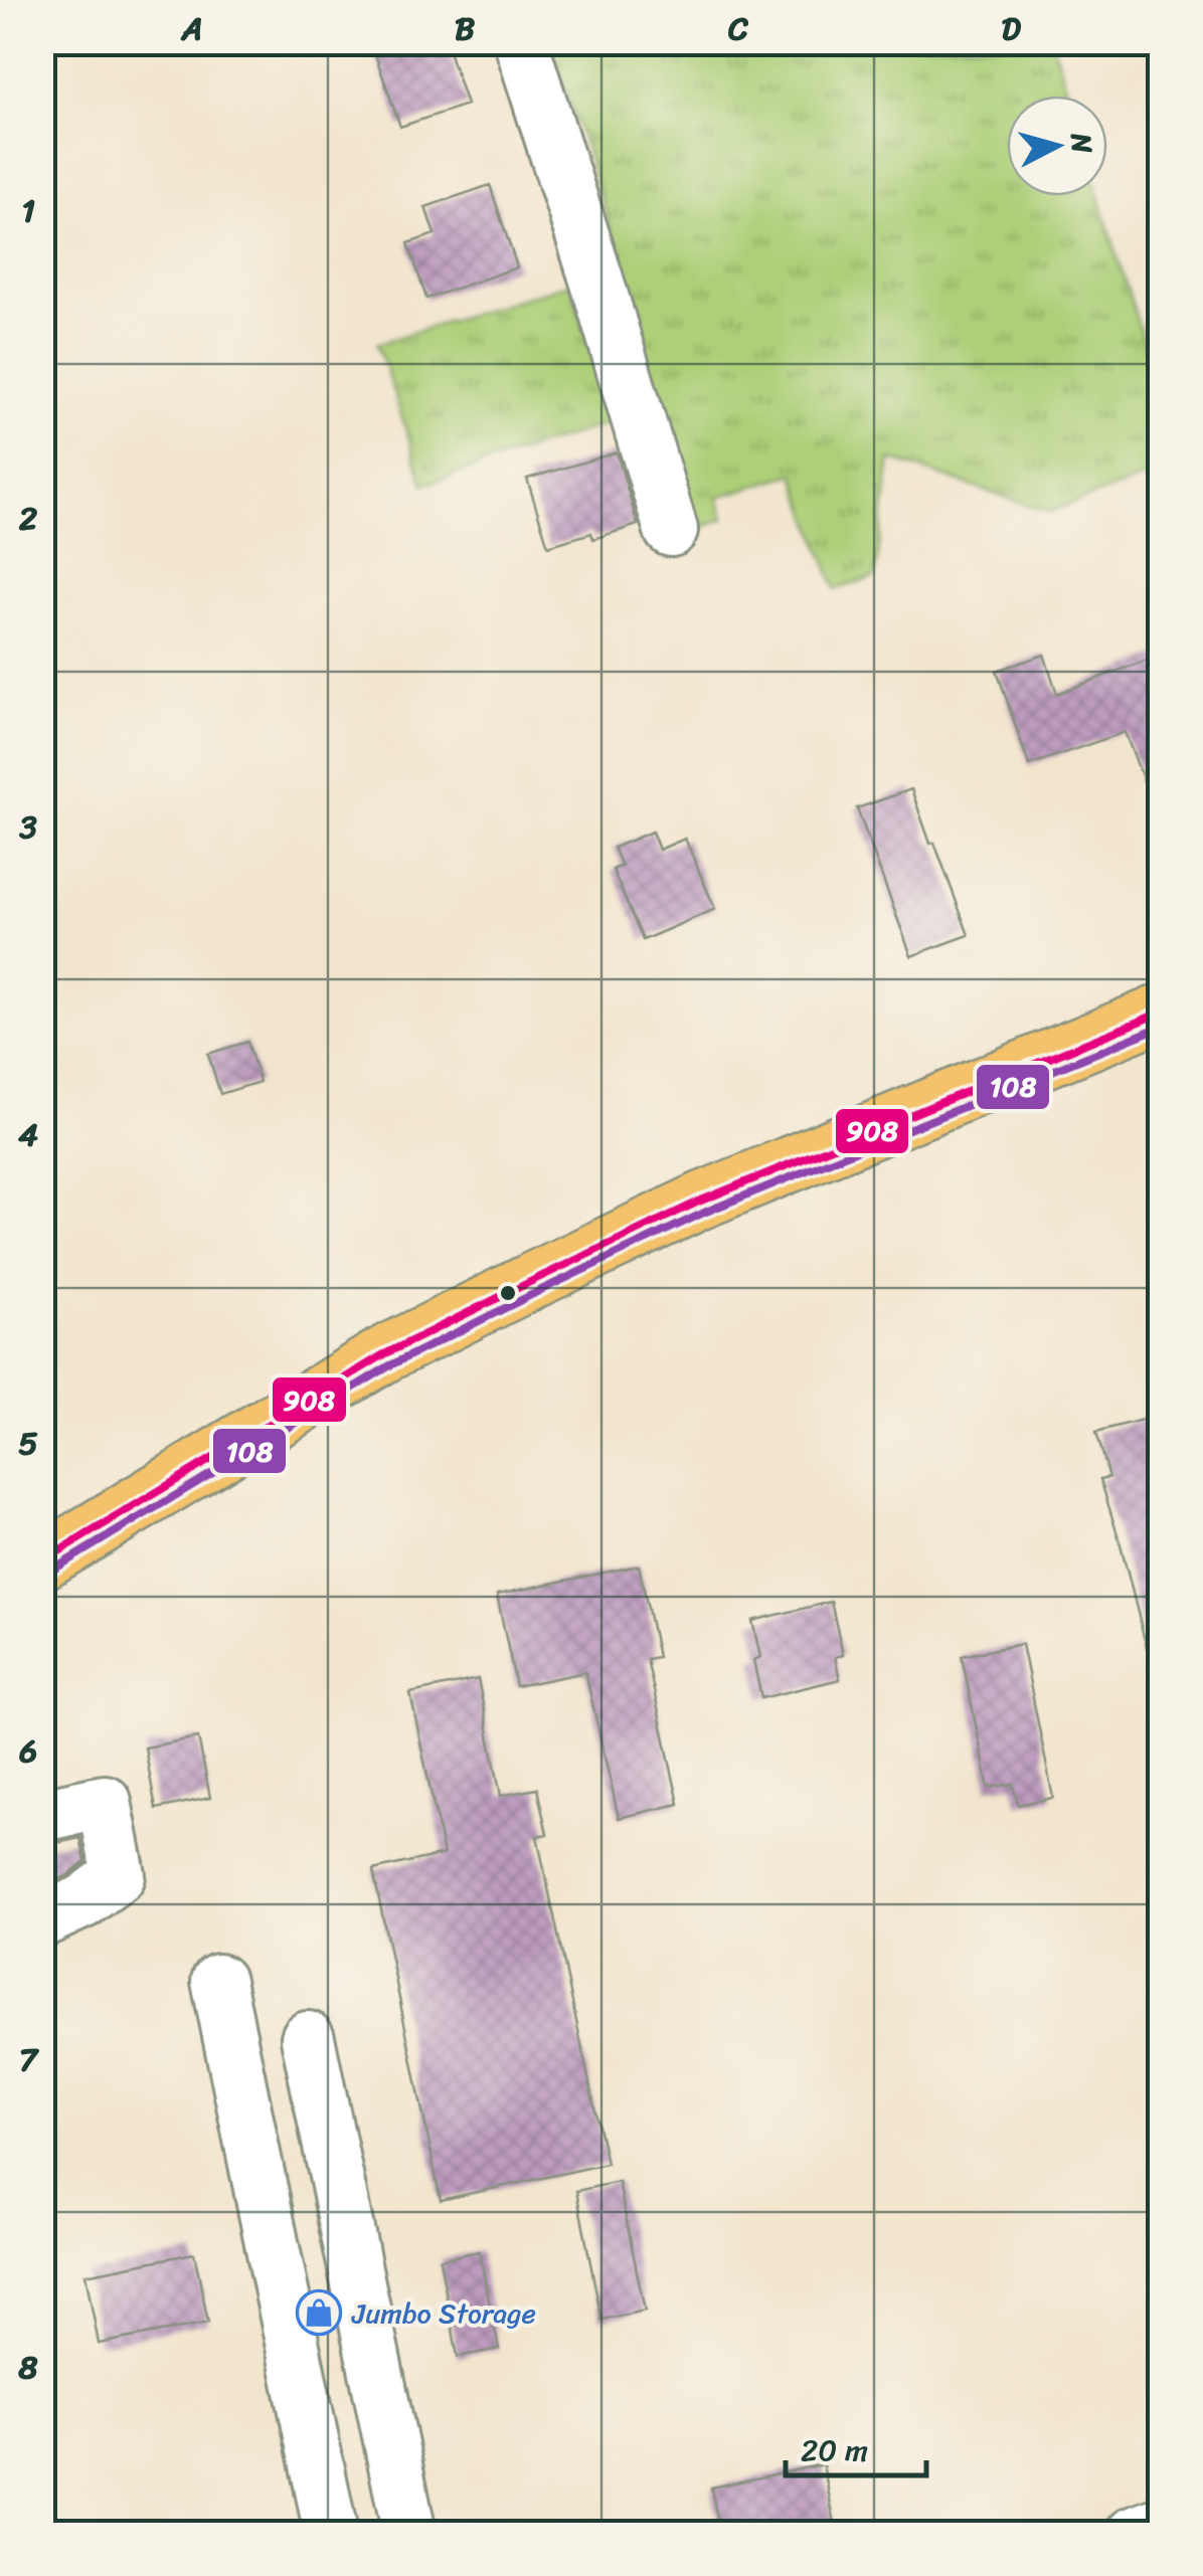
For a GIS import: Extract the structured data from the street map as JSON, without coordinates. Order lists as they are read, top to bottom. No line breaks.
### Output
{"places":{"shop":["Jumbo Storage"]},"lines":["transit line 908","transit line 108"],"scale_bar":"20 m","north":"right","grid":{"columns":["A","B","C","D"],"rows":["1","2","3","4","5","6","7","8"]}}
